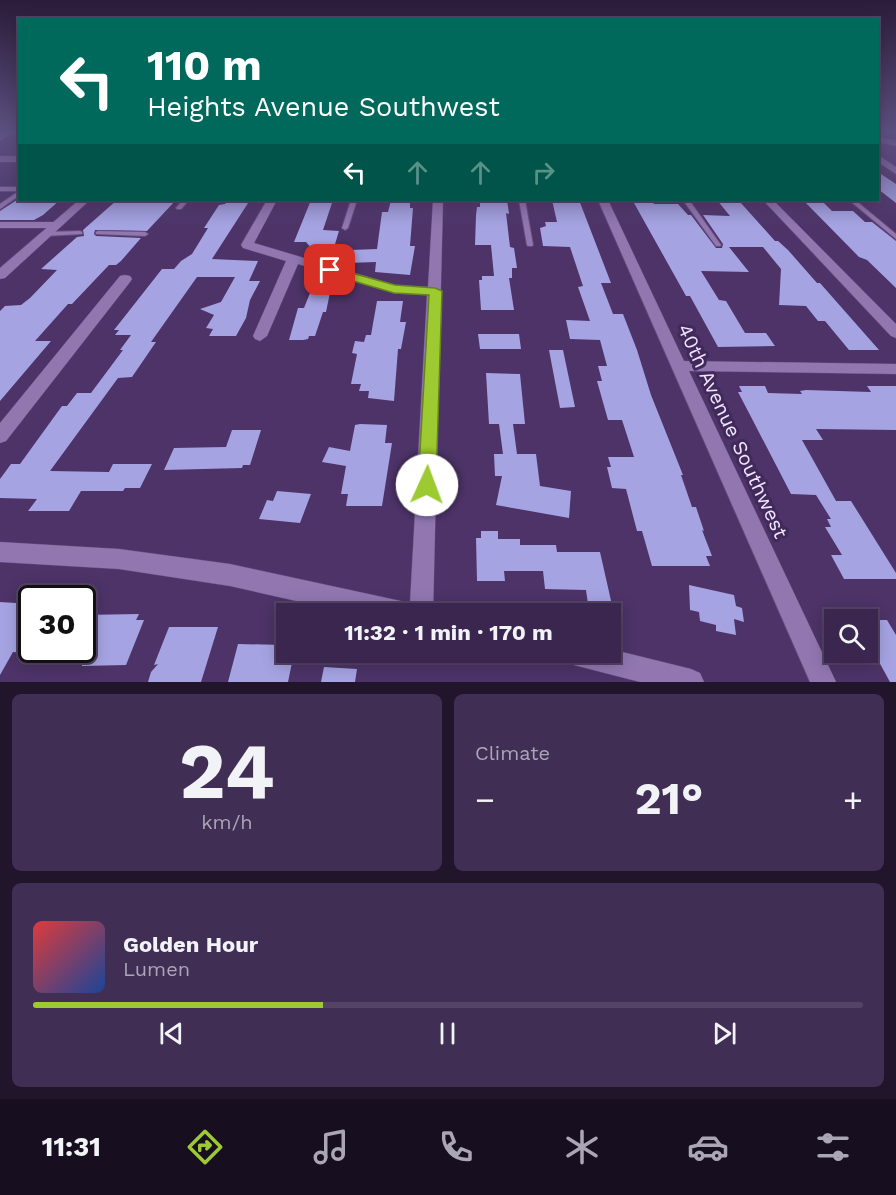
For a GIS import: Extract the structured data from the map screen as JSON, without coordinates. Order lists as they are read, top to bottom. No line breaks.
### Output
{"streets":{"street":["40th Avenue Southwest"]},"page":{"turn":["110 m","Heights Avenue Southwest"],"limit":"30","trip":"11:32 · 1 min · 170 m","tile":[["24","km/h"],"Climate"],"heat":["−","21°","+"],"song":["Golden Hour","Lumen"],"tabs":"11:31"}}
